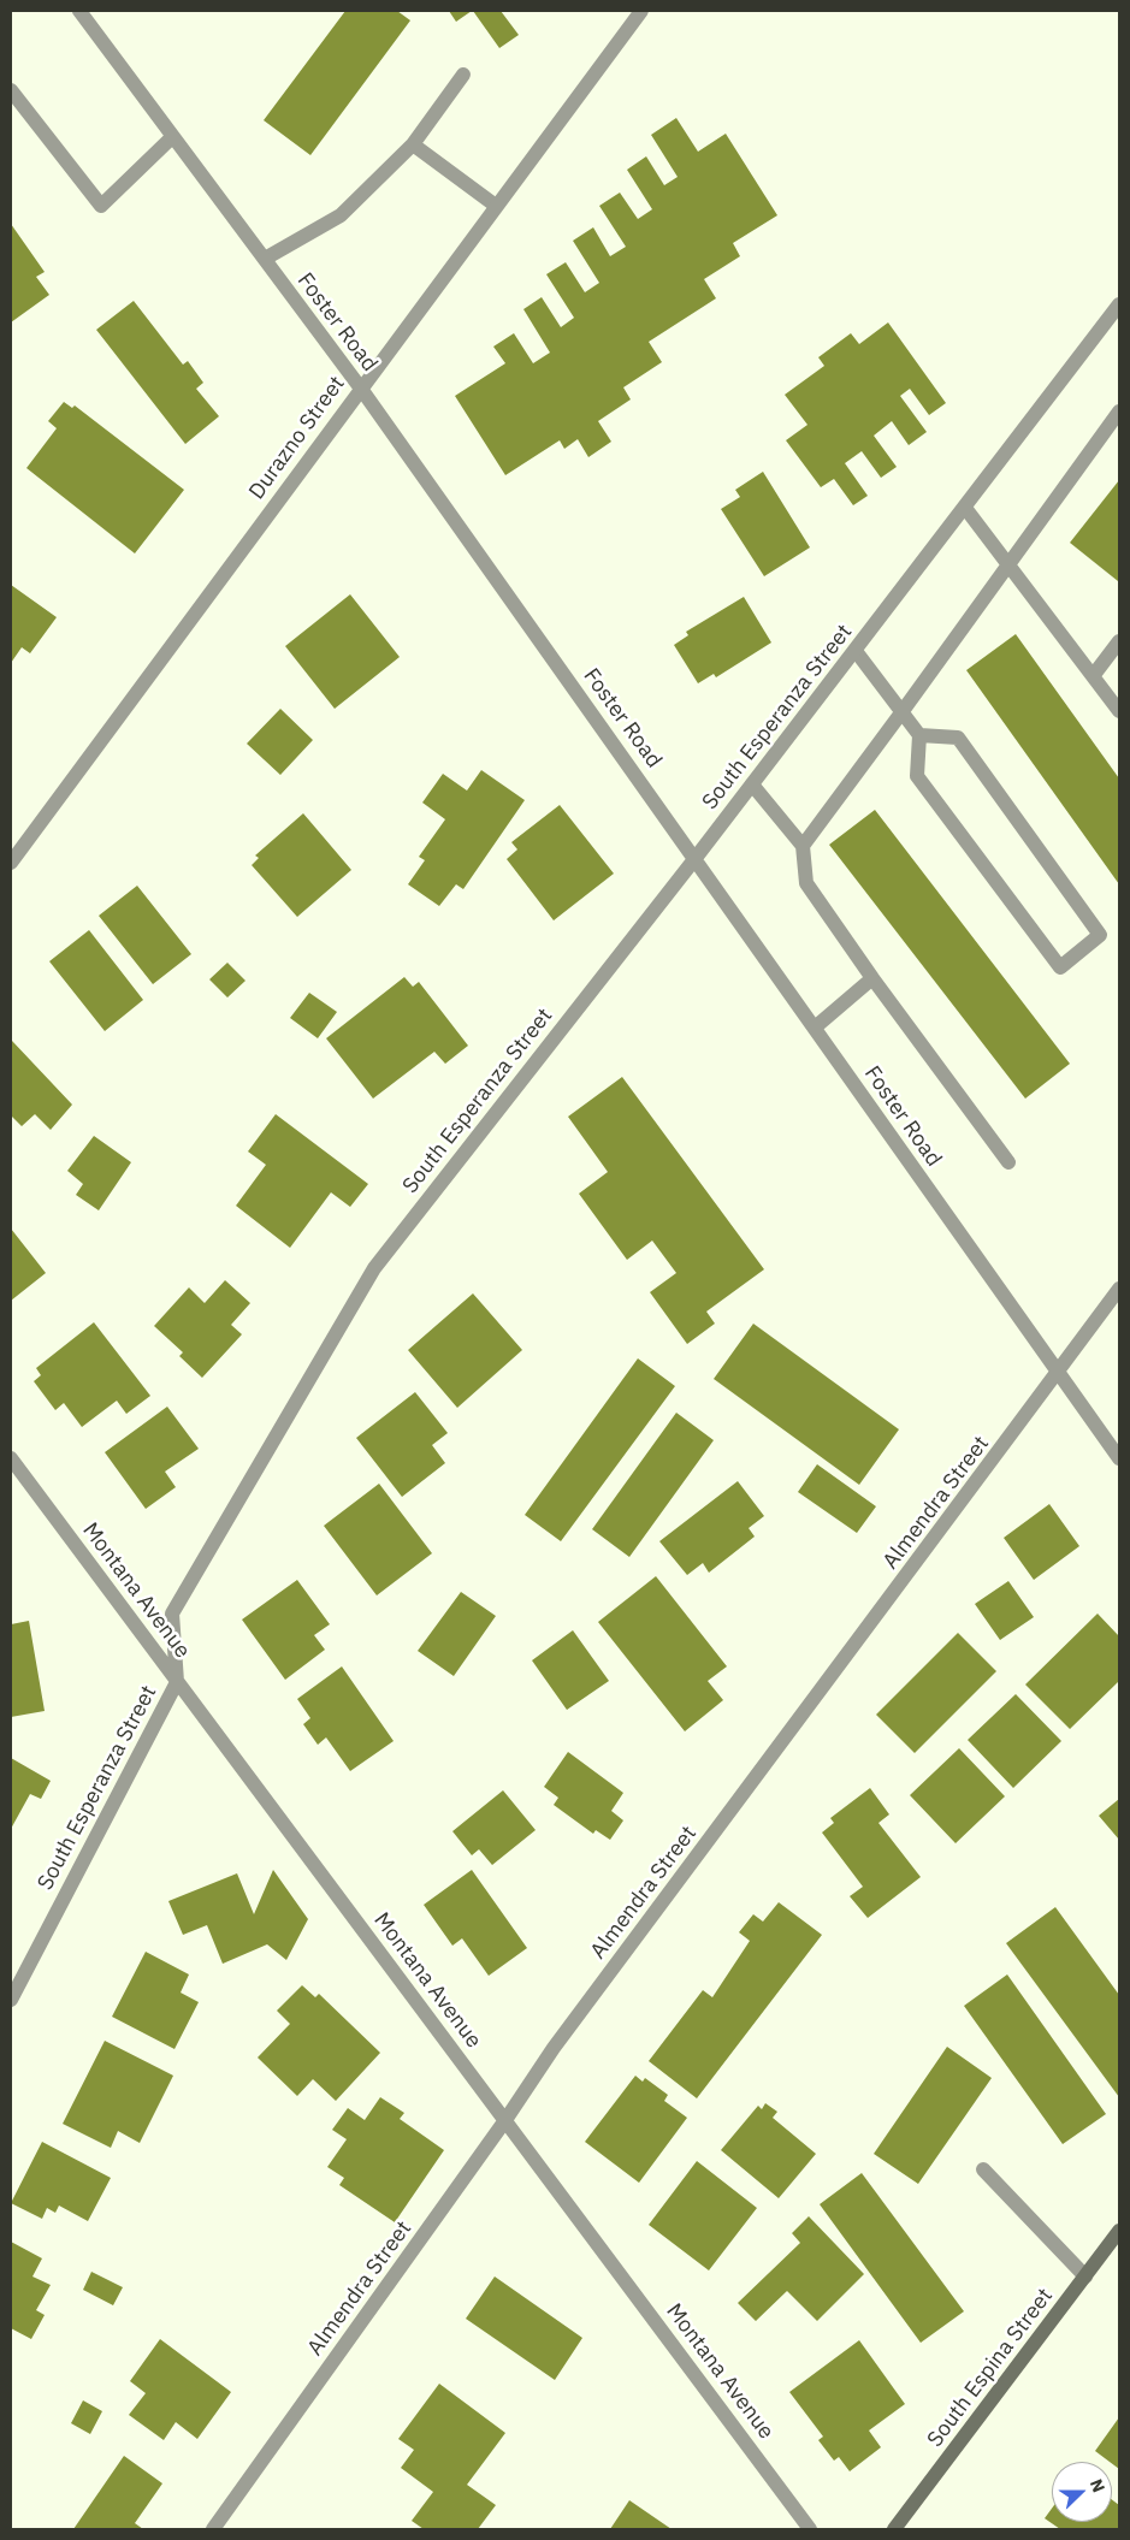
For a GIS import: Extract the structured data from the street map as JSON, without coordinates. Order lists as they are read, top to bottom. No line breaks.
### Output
{"streets":{"street":["Foster Road","Durazno Street","South Esperanza Street","Almendra Street","Montana Avenue","South Espina Street"]},"crossings":[["Foster Road","Durazno Street"],["Foster Road","South Esperanza Street"],["Foster Road","Almendra Street"],["South Esperanza Street","Montana Avenue"],["Almendra Street","Montana Avenue"]],"north":"right"}
